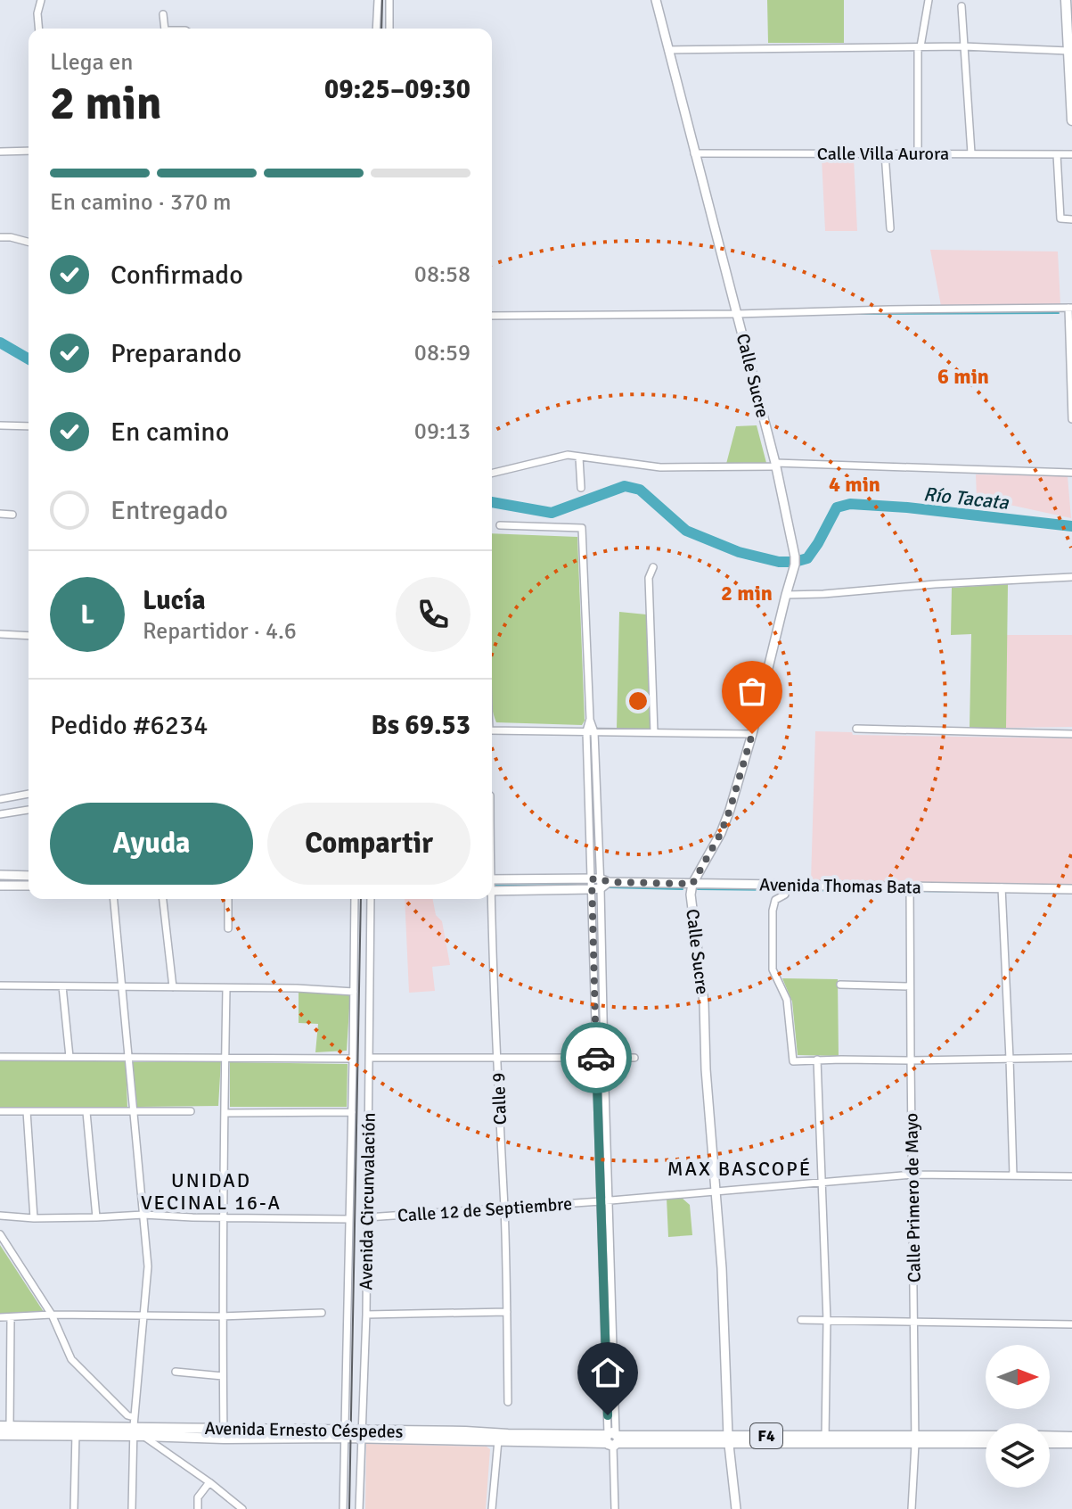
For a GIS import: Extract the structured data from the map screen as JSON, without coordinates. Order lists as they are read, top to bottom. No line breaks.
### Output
{"streets":{"highway":["Avenida Ernesto Céspedes","F4"],"main road":["Calle Sucre","Avenida Thomas Bata"],"street":["Calle Villa Aurora","Calle 9","Calle Primero de Mayo","Avenida Circunvalación","Calle 12 de Septiembre"]},"crossings":[["Calle Villa Aurora","Calle Sucre"],["Calle Sucre","Avenida Thomas Bata"],["Calle Sucre","Calle 12 de Septiembre"],["Calle Sucre","Avenida Ernesto Céspedes"],["Avenida Thomas Bata","Calle Primero de Mayo"],["Calle 9","Calle 12 de Septiembre"],["Calle Primero de Mayo","Calle 12 de Septiembre"],["Calle Primero de Mayo","Avenida Ernesto Céspedes"],["Avenida Circunvalación","Calle 12 de Septiembre"],["Avenida Circunvalación","Avenida Ernesto Céspedes"]],"districts":["MAX BASCOPÉ","UNIDAD VECINAL 16-A"],"water":["Río Tacata"],"north":"right","page":{"heading":["2 min","Llega en","09:25–09:30"],"panel":["Lucía","Repartidor · 4.6","Pedido #6234","Bs 69.53"],"bar":"En camino · 370 m","list":[["Confirmado","08:58"],["Preparando","08:59"],["En camino","09:13"],"Entregado"],"round":"L","buttons":["Ayuda","Compartir"]},"rings":["6 min","4 min","2 min"]}
